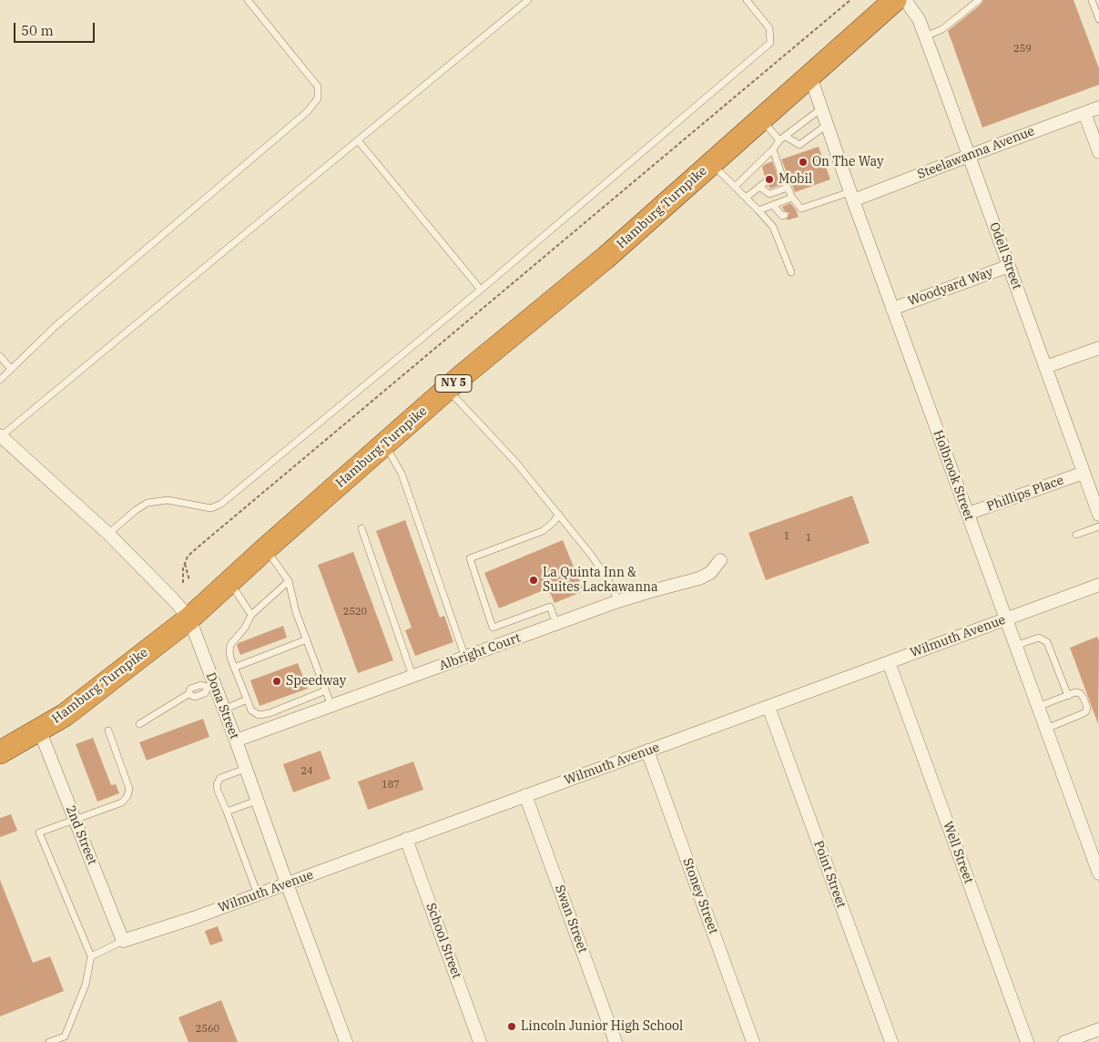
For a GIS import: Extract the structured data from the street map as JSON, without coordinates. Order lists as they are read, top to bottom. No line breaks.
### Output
{"streets":{"highway":["Hamburg Turnpike","NY 5"],"street":["Steelawanna Avenue","Odell Street","Woodyard Way","Holbrook Street","Phillips Place","Wilmuth Avenue","Albright Court","Dona Street","2nd Street","Well Street","Point Street","Stoney Street","Swan Street","School Street"]},"crossings":[["Steelawanna Avenue","Odell Street"],["Steelawanna Avenue","Holbrook Street"],["Hamburg Turnpike","Holbrook Street"],["Hamburg Turnpike","Dona Street"],["Hamburg Turnpike","2nd Street"],["Odell Street","Woodyard Way"],["Odell Street","Phillips Place"],["Woodyard Way","Holbrook Street"],["Holbrook Street","Phillips Place"],["Holbrook Street","Wilmuth Avenue"],["Wilmuth Avenue","Dona Street"],["Wilmuth Avenue","2nd Street"],["Wilmuth Avenue","Well Street"],["Wilmuth Avenue","Point Street"],["Wilmuth Avenue","Stoney Street"],["Wilmuth Avenue","Swan Street"],["Wilmuth Avenue","School Street"],["Albright Court","Dona Street"]],"places":["On The Way","Mobil","La Quinta Inn & Suites Lackawanna","Speedway","Lincoln Junior High School"],"house_numbers":["259","1","1","2520","24","187","2560"],"scale_bar":"50 m"}
